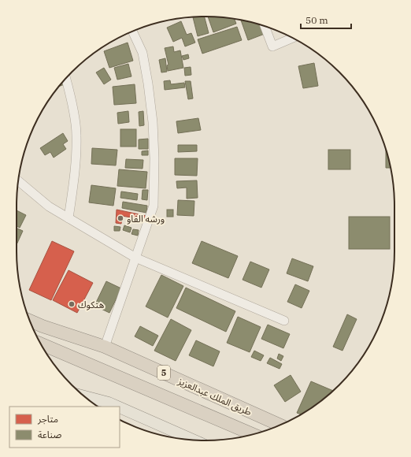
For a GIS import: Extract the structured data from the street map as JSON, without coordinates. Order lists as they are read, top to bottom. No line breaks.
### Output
{"streets":{"highway":["5","طريق الملك عبدالعزيز"]},"places":["ورشه الفاو","هنكوك"],"legend":["متاجر","صناعة"],"scale_bar":"50 m"}
